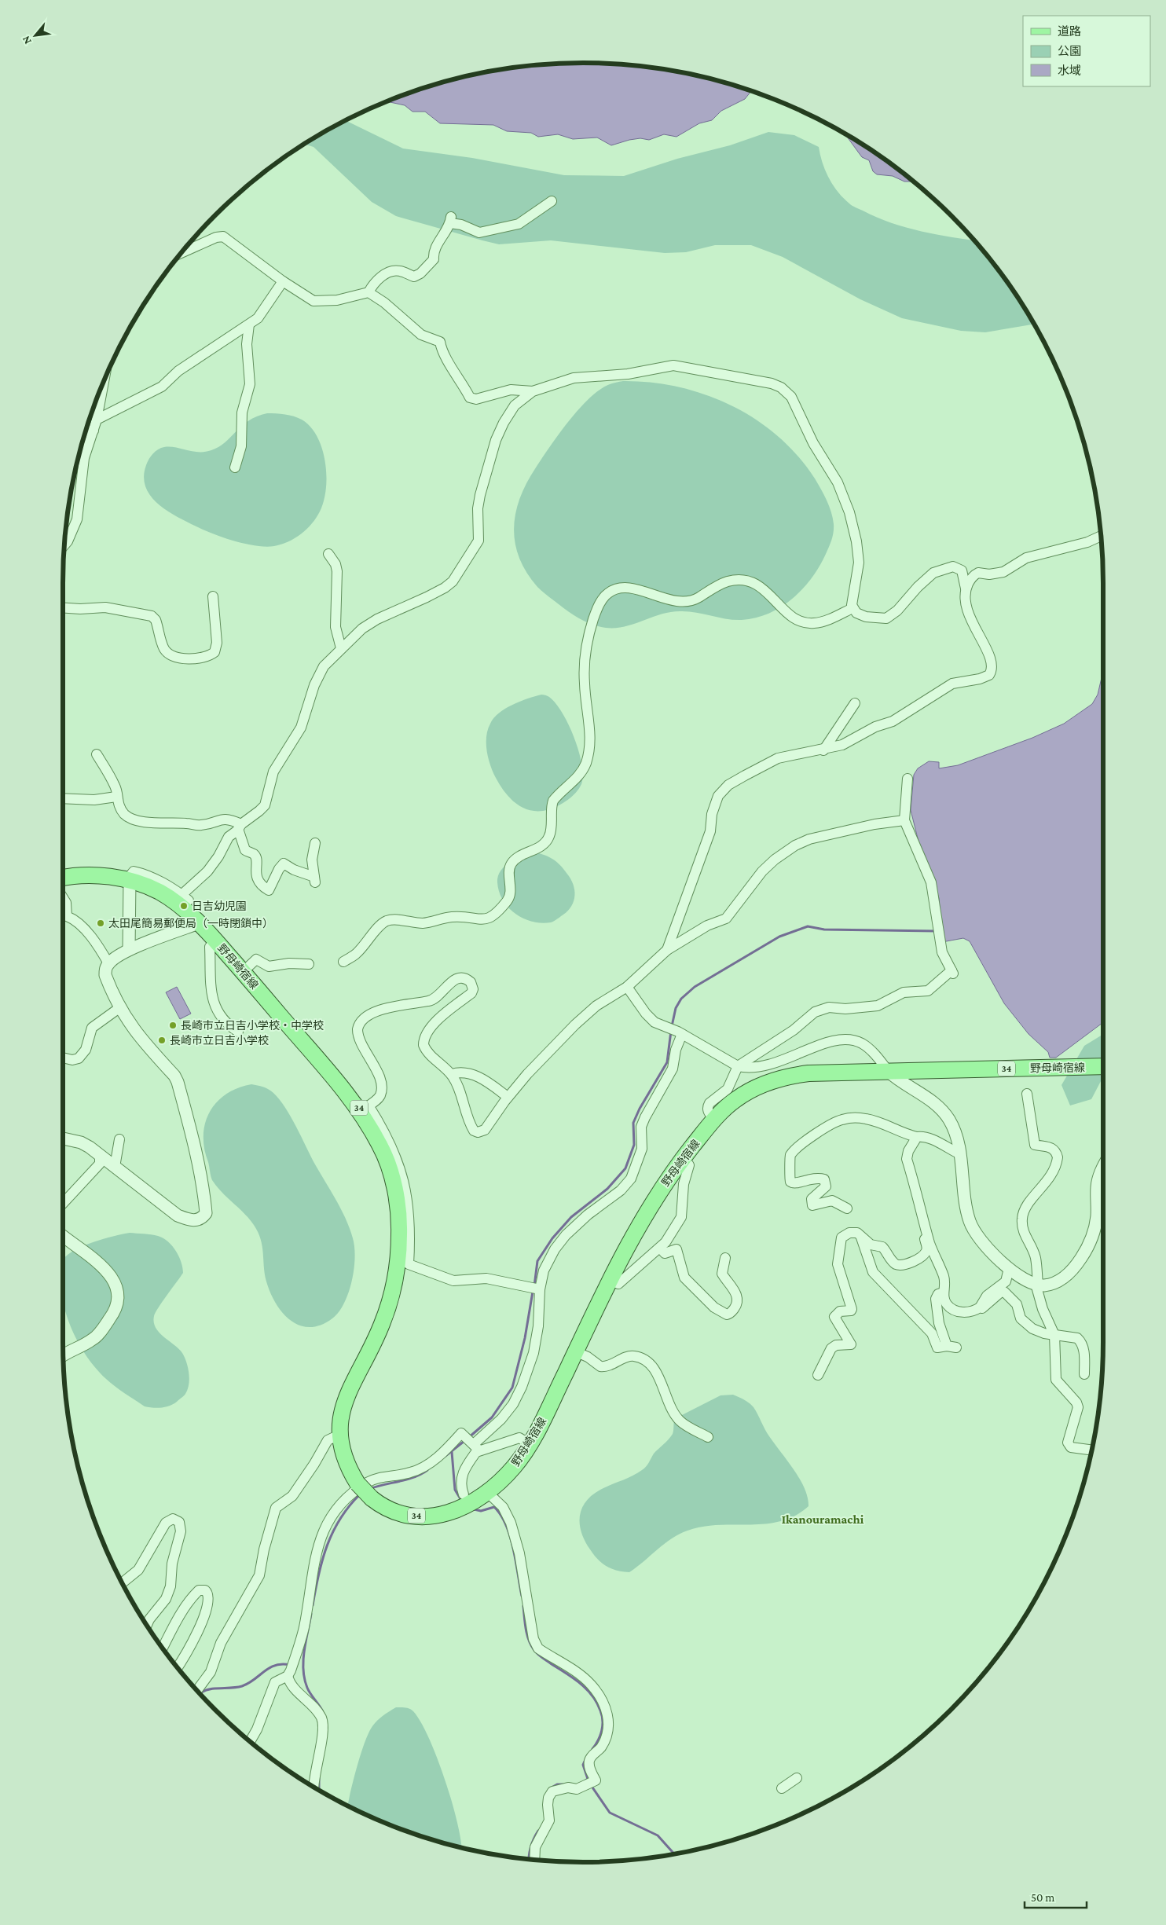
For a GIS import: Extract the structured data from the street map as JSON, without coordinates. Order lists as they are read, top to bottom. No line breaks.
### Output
{"streets":{"main road":["野母崎宿線","34"]},"crossings":[["野母崎宿線","34"]],"districts":["Ikanouramachi"],"places":["日吉幼児園","太田尾簡易郵便局（一時閉鎖中）","長崎市立日吉小学校・中学校","長崎市立日吉小学校"],"legend":["道路","公園","水域"],"scale_bar":"50 m","north":"bottom left"}
